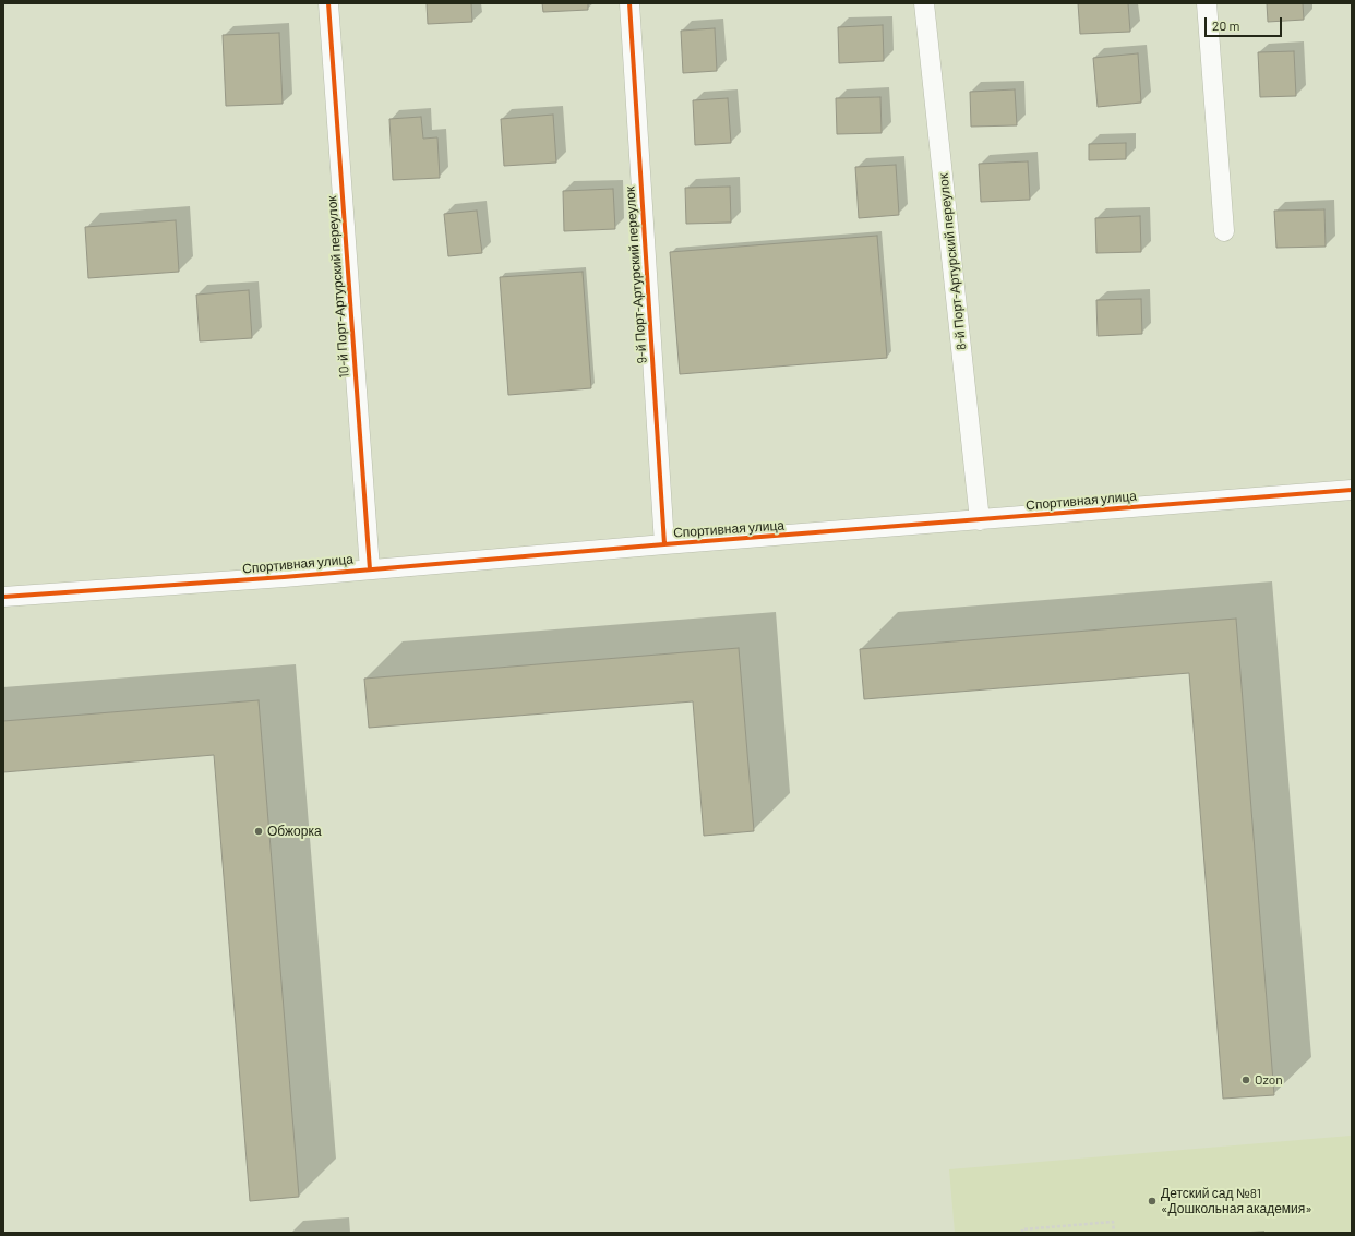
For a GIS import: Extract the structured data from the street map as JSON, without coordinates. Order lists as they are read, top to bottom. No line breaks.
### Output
{"streets":{"street":["8-й Порт-Артурский переулок","9-й Порт-Артурский переулок","10-й Порт-Артурский переулок","Спортивная улица"]},"crossings":[["8-й Порт-Артурский переулок","Спортивная улица"],["9-й Порт-Артурский переулок","Спортивная улица"],["10-й Порт-Артурский переулок","Спортивная улица"]],"places":["Обжорка","Ozon","Детский сад №81 «Дошкольная академия»"],"scale_bar":"20 m"}
